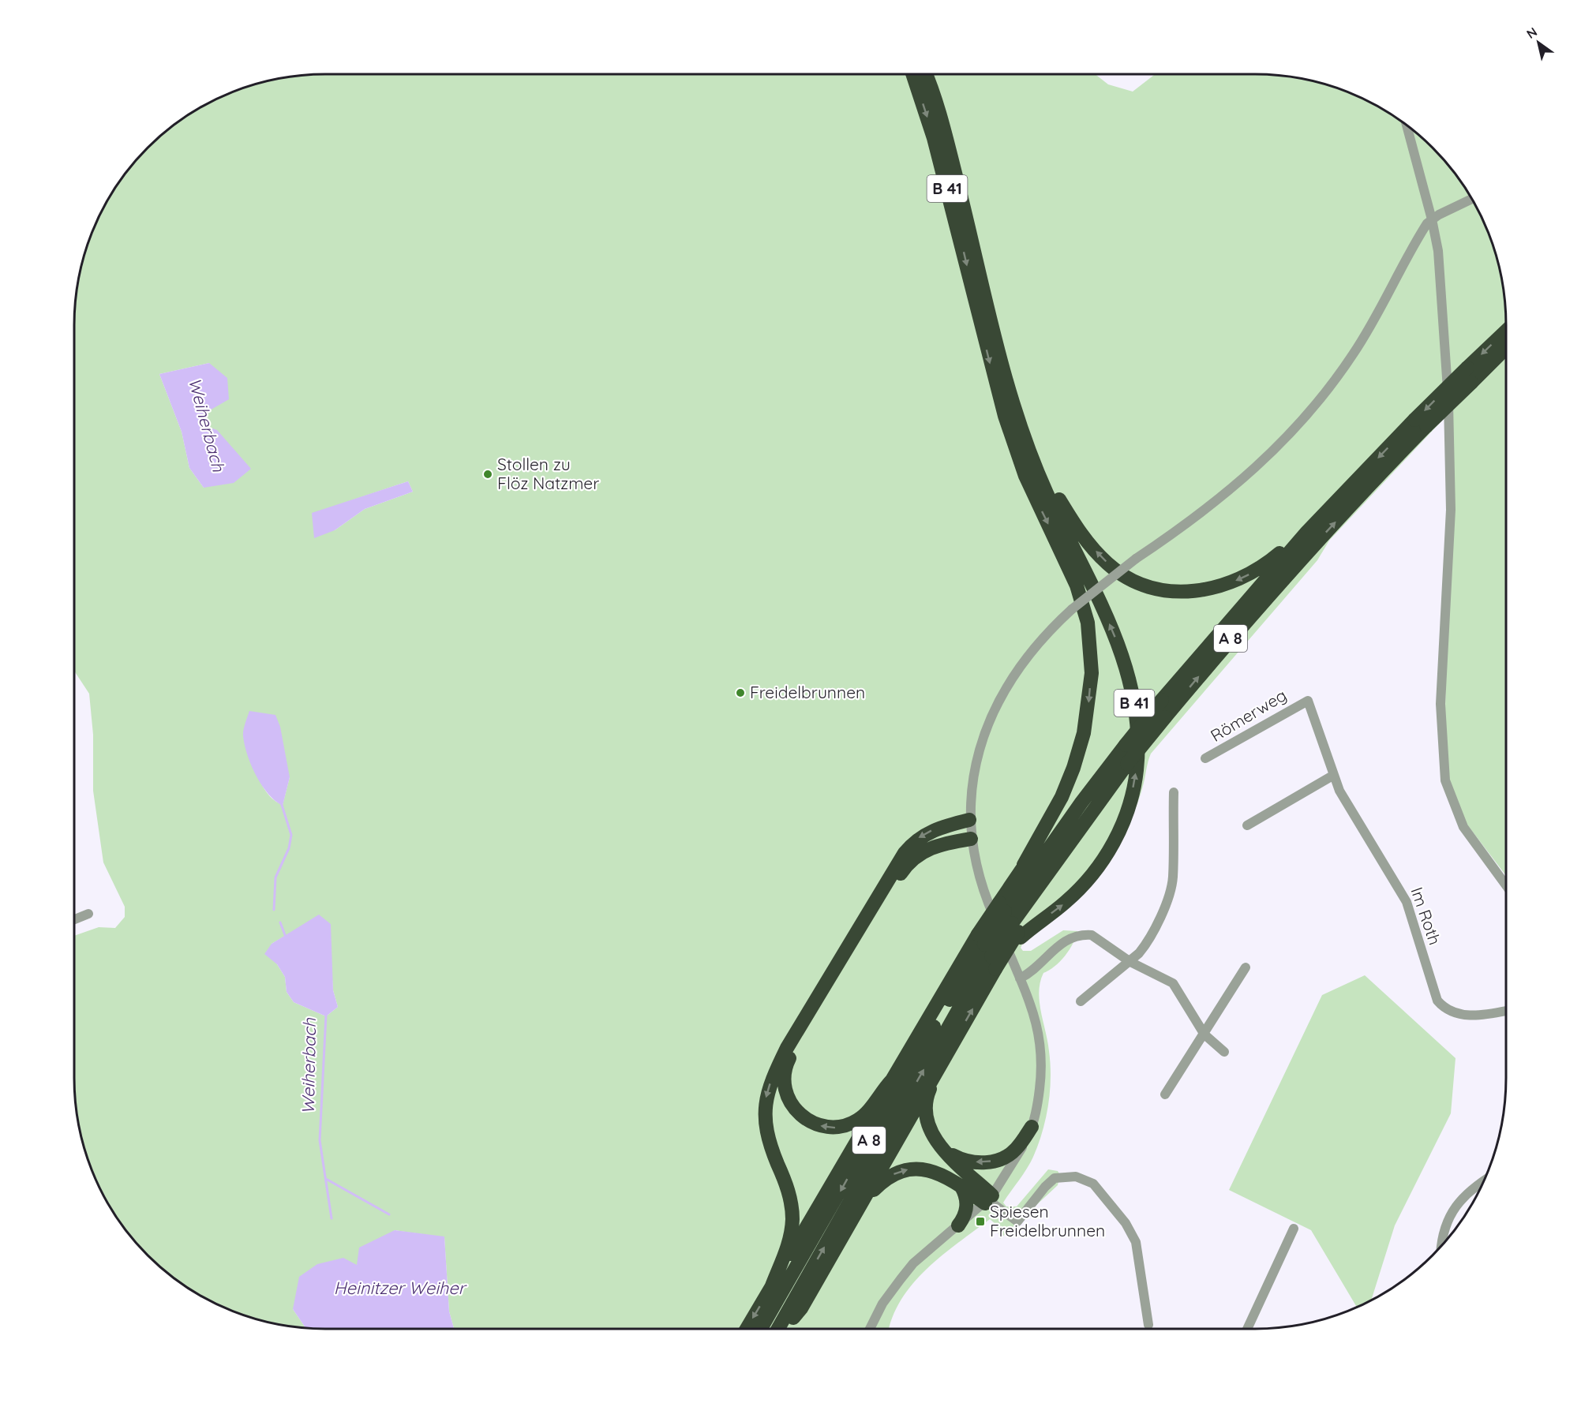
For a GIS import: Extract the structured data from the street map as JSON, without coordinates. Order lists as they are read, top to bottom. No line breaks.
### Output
{"streets":{"highway":["B 41","A 8"],"street":["Römerweg","Im Roth"]},"crossings":[["B 41","A 8"],["Römerweg","Im Roth"]],"water":["Weiherbach","Heinitzer Weiher"],"places":{"other":["Stollen zu Flöz Natzmer","Freidelbrunnen"],"transit":["Spiesen Freidelbrunnen"]},"north":"top left"}
